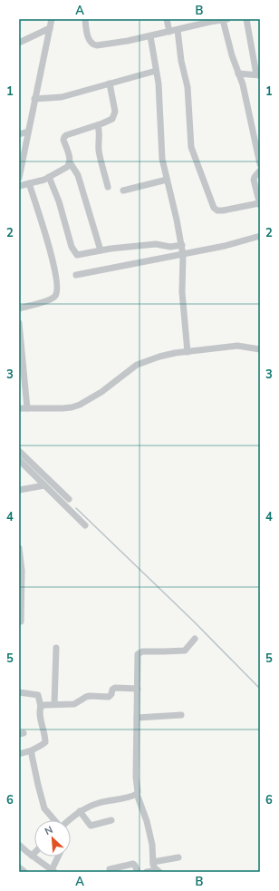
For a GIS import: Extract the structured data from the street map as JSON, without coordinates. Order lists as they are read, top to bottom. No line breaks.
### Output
{"north":"top left","grid":{"columns":["A","B"],"rows":["1","2","3","4","5","6"]}}
